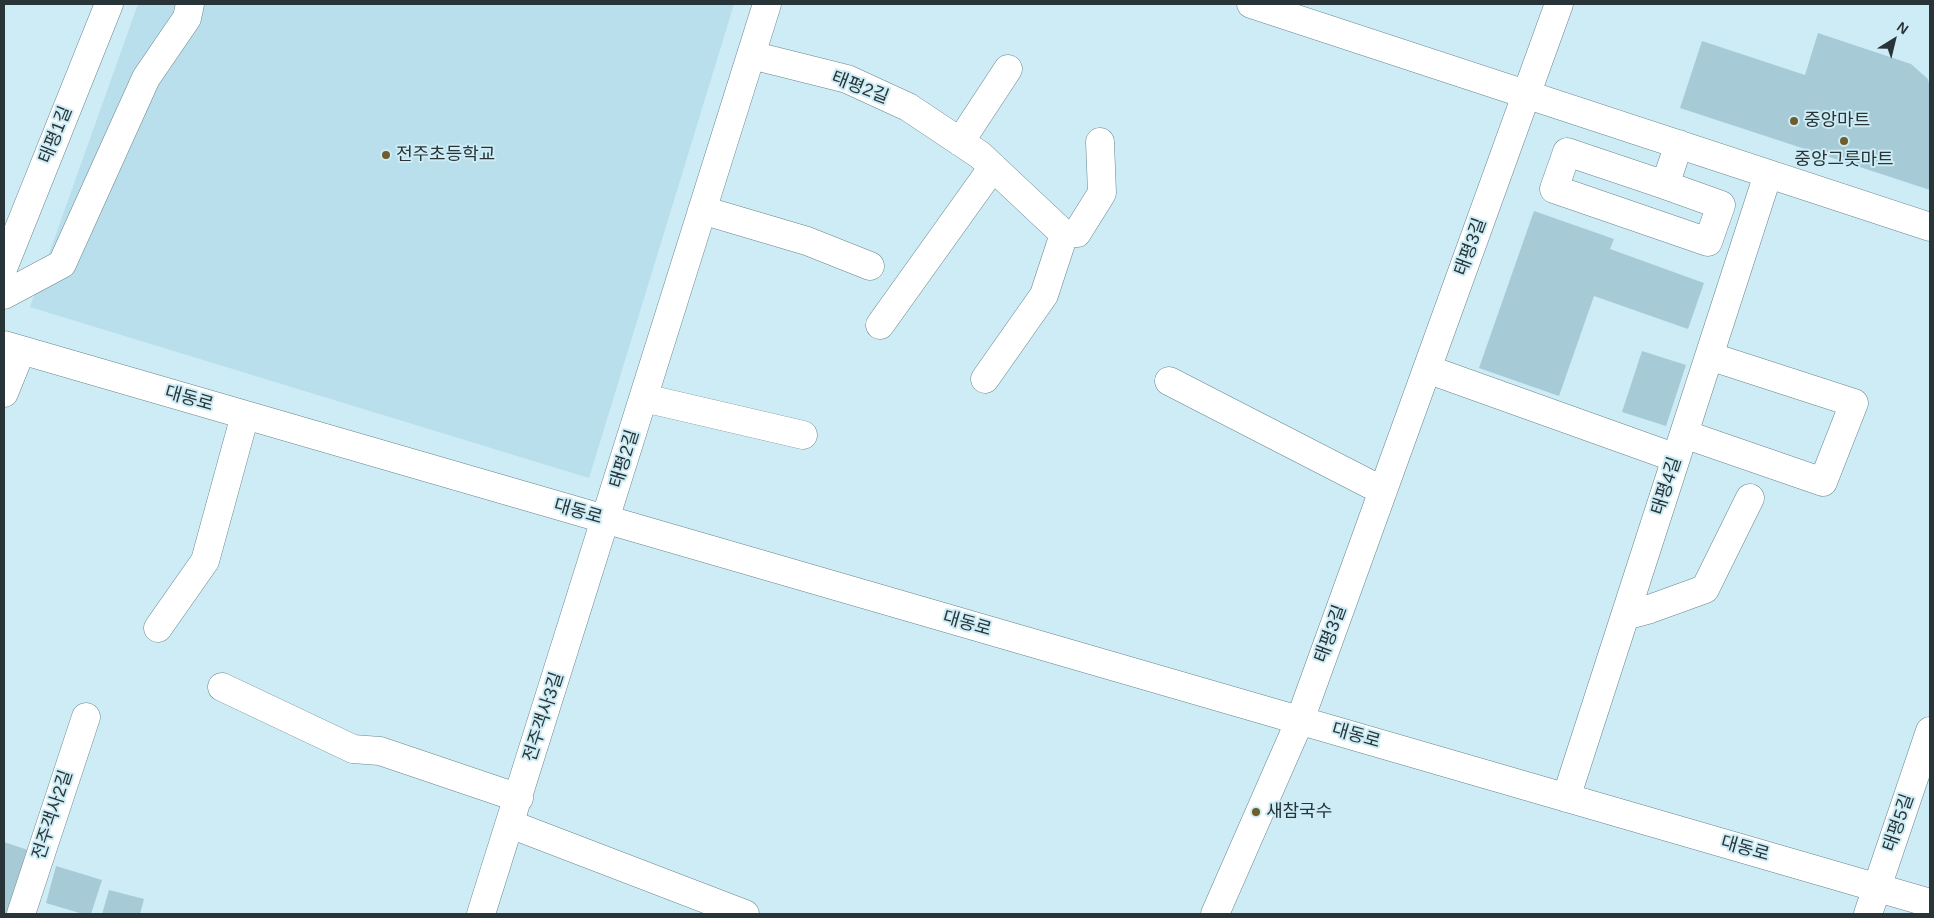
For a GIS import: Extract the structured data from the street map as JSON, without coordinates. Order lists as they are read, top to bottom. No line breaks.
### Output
{"streets":{"street":["태평2길","태평1길","태평3길","대동로","태평4길","전주객사3길","전주객사2길","태평5길"]},"crossings":[["태평2길","대동로"],["태평2길","전주객사3길"],["태평3길","대동로"],["대동로","태평4길"],["대동로","전주객사3길"],["대동로","태평5길"]],"places":["중앙마트","중앙그릇마트","전주초등학교","새참국수"],"north":"top right"}
